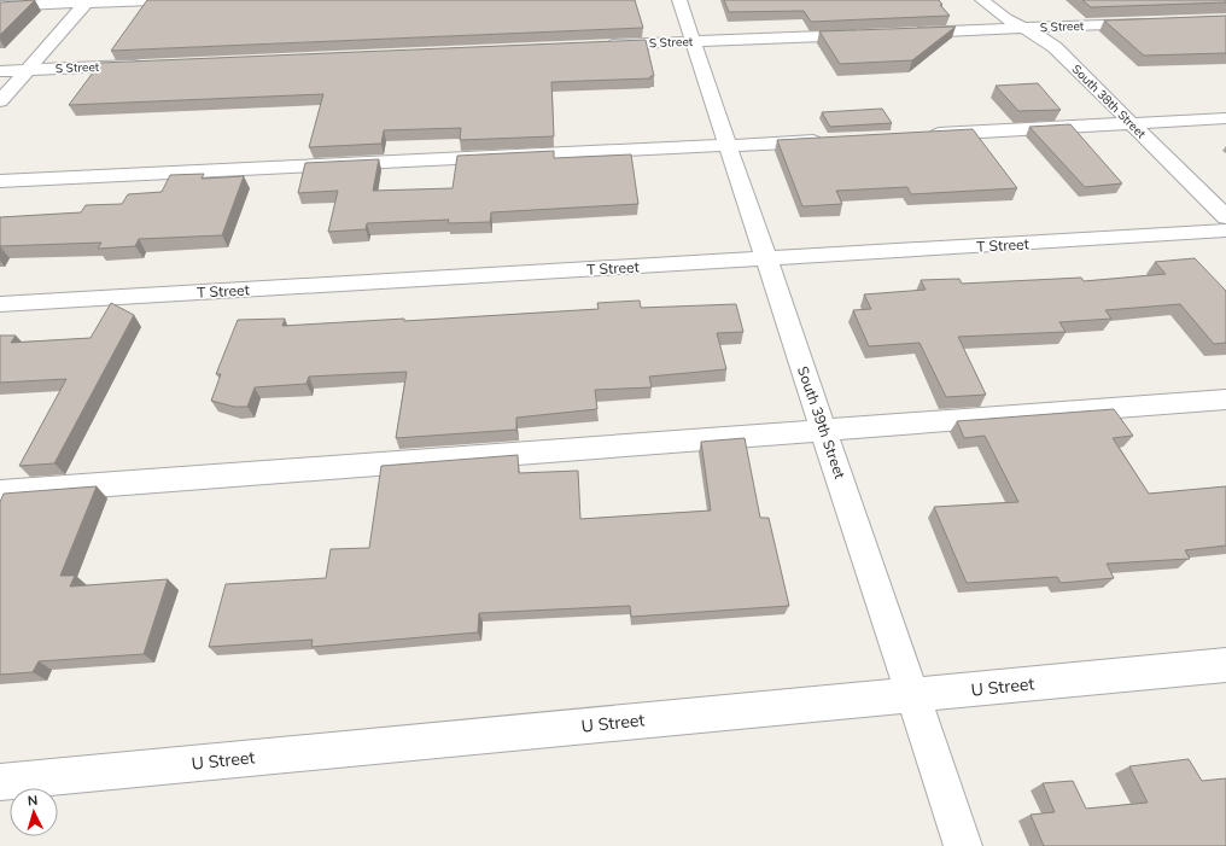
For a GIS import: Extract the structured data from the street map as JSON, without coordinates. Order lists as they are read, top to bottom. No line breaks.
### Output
{"streets":{"street":["S Street","South 38th Street","T Street","South 39th Street","U Street"]},"crossings":[["S Street","South 38th Street"],["S Street","South 39th Street"],["T Street","South 39th Street"],["South 39th Street","U Street"]],"north":"top"}
